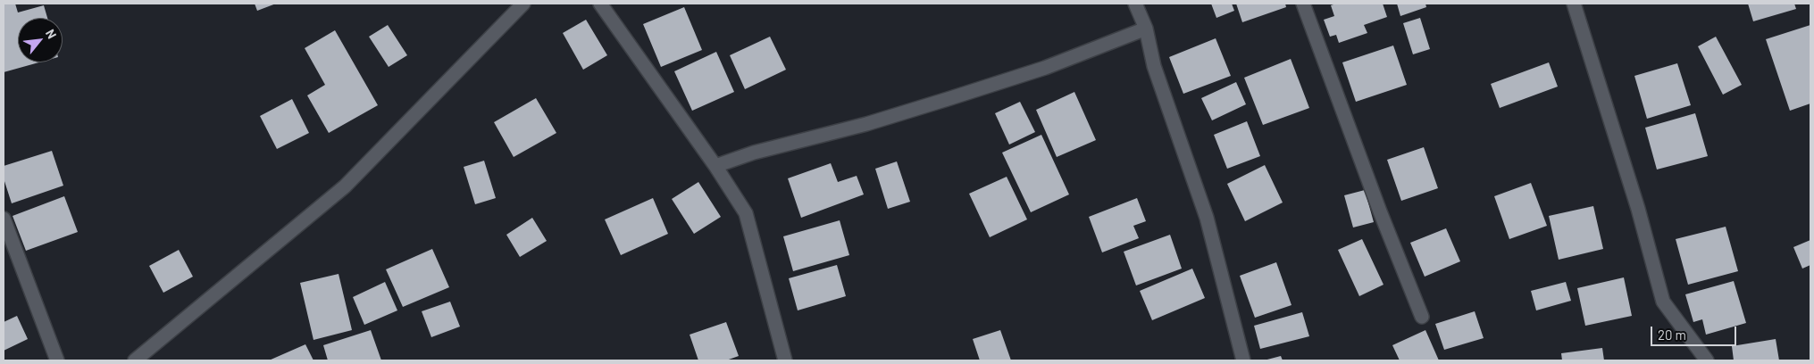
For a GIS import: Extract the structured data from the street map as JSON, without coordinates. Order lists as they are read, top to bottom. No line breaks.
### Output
{"scale_bar":"20 m","north":"top right"}
